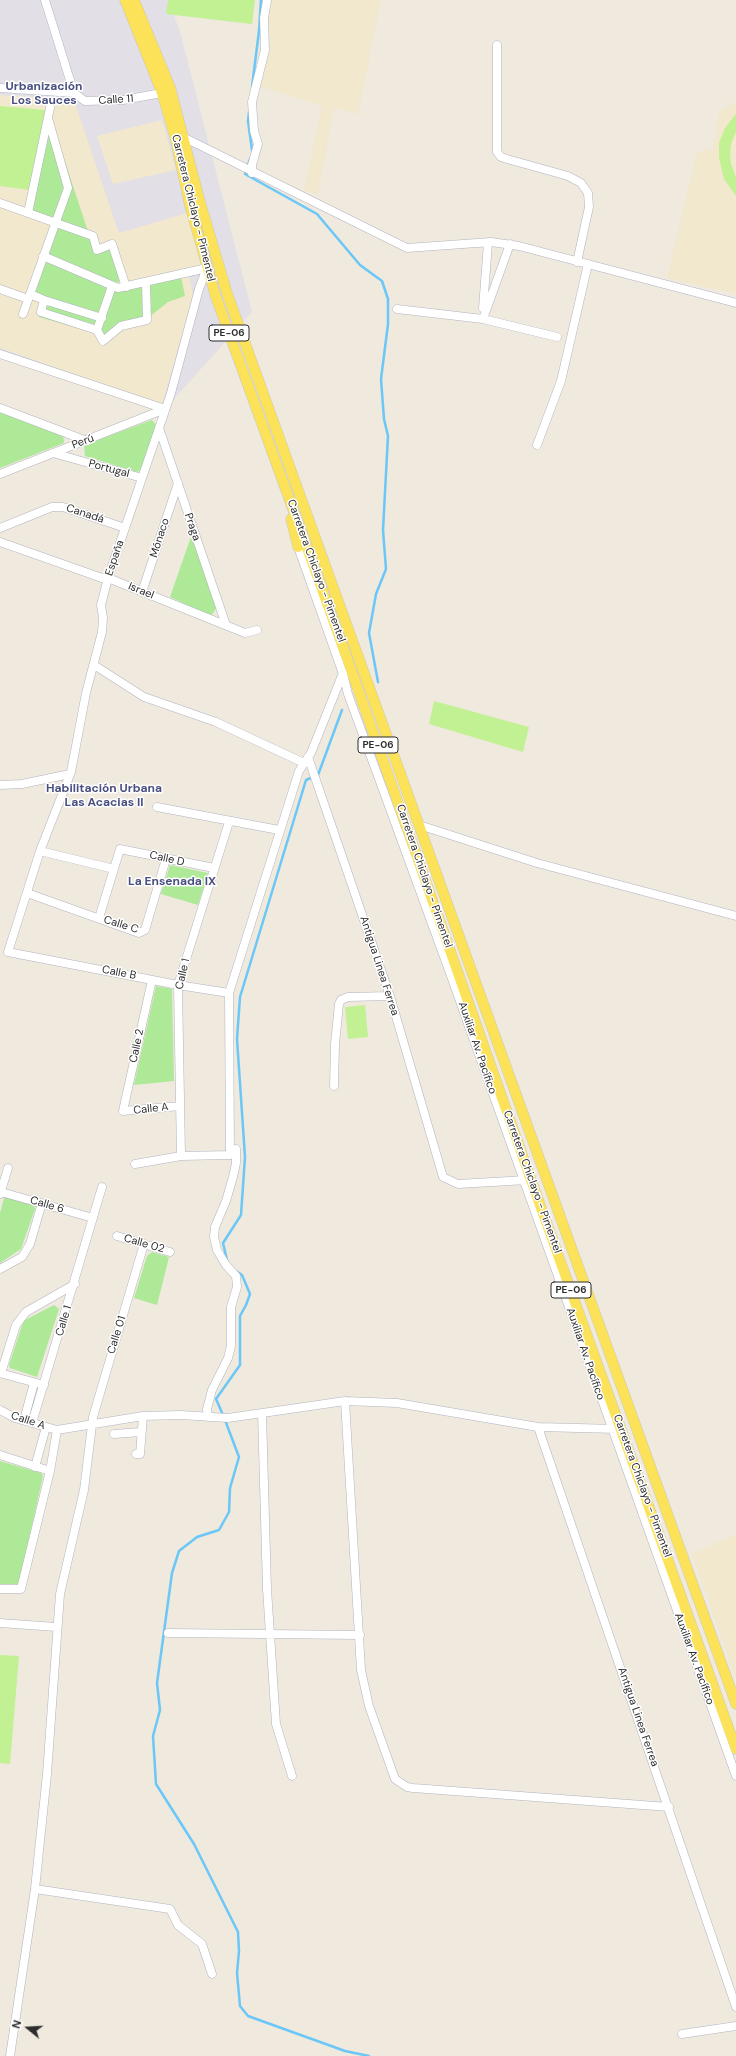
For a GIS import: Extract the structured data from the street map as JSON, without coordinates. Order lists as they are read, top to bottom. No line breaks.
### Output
{"streets":{"main road":["Carretera Chiclayo - Pimentel","PE-06"],"street":["Calle 11","Perú","Portugal","Canadá","Praga","Mónaco","España","Israel","Calle D","Calle C","Antigua Linea Ferrea","Calle B","Calle 1","Calle 2","Auxiliar Av. Pacífico","Calle A","Calle 6","Calle 02","Calle 01"]},"crossings":[["Calle 11","Carretera Chiclayo - Pimentel"],["Carretera Chiclayo - Pimentel","España"],["Carretera Chiclayo - Pimentel","Antigua Linea Ferrea"],["Carretera Chiclayo - Pimentel","Auxiliar Av. Pacífico"],["Perú","Portugal"],["Perú","España"],["Portugal","España"],["Canadá","España"],["Praga","Mónaco"],["Praga","España"],["Praga","Israel"],["Mónaco","Israel"],["España","Israel"],["España","Calle C"],["España","Calle B"],["Calle D","Calle C"],["Calle D","Calle 1"],["Antigua Linea Ferrea","Auxiliar Av. Pacífico"],["Calle B","Calle 1"],["Calle B","Calle 2"],["Calle 1","Calle A"],["Calle 1","Calle 6"],["Calle 2","Calle A"],["Calle 02","Calle 01"]],"districts":["Urbanización Los Sauces","Habilitación Urbana Las Acacias II","La Ensenada IX"],"north":"left"}
